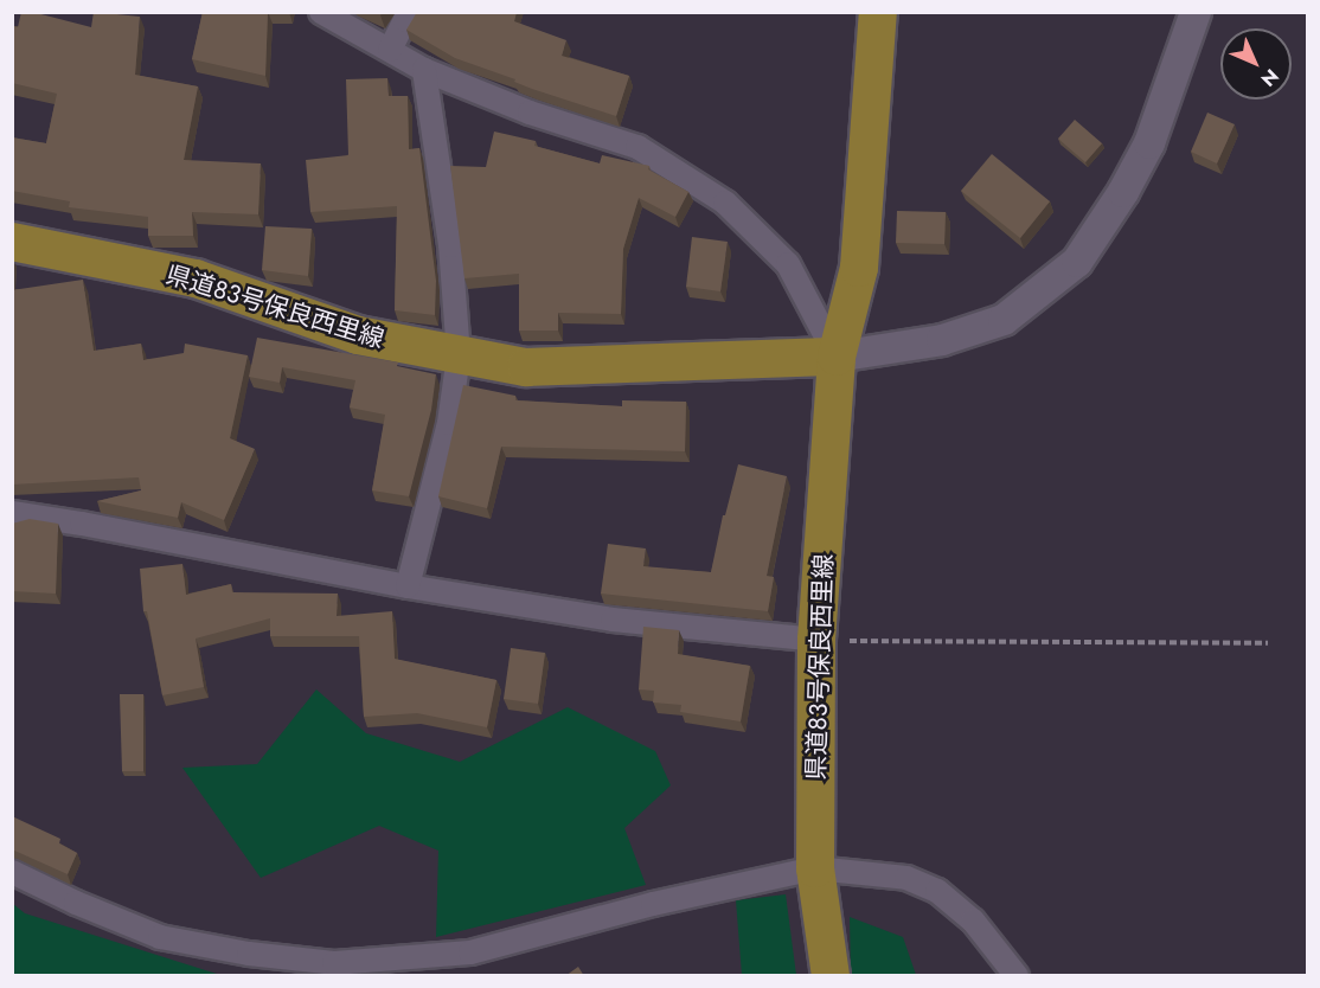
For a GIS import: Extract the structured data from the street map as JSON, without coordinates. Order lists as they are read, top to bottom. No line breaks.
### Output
{"streets":{"main road":["県道83号保良西里線"]},"north":"bottom right"}
